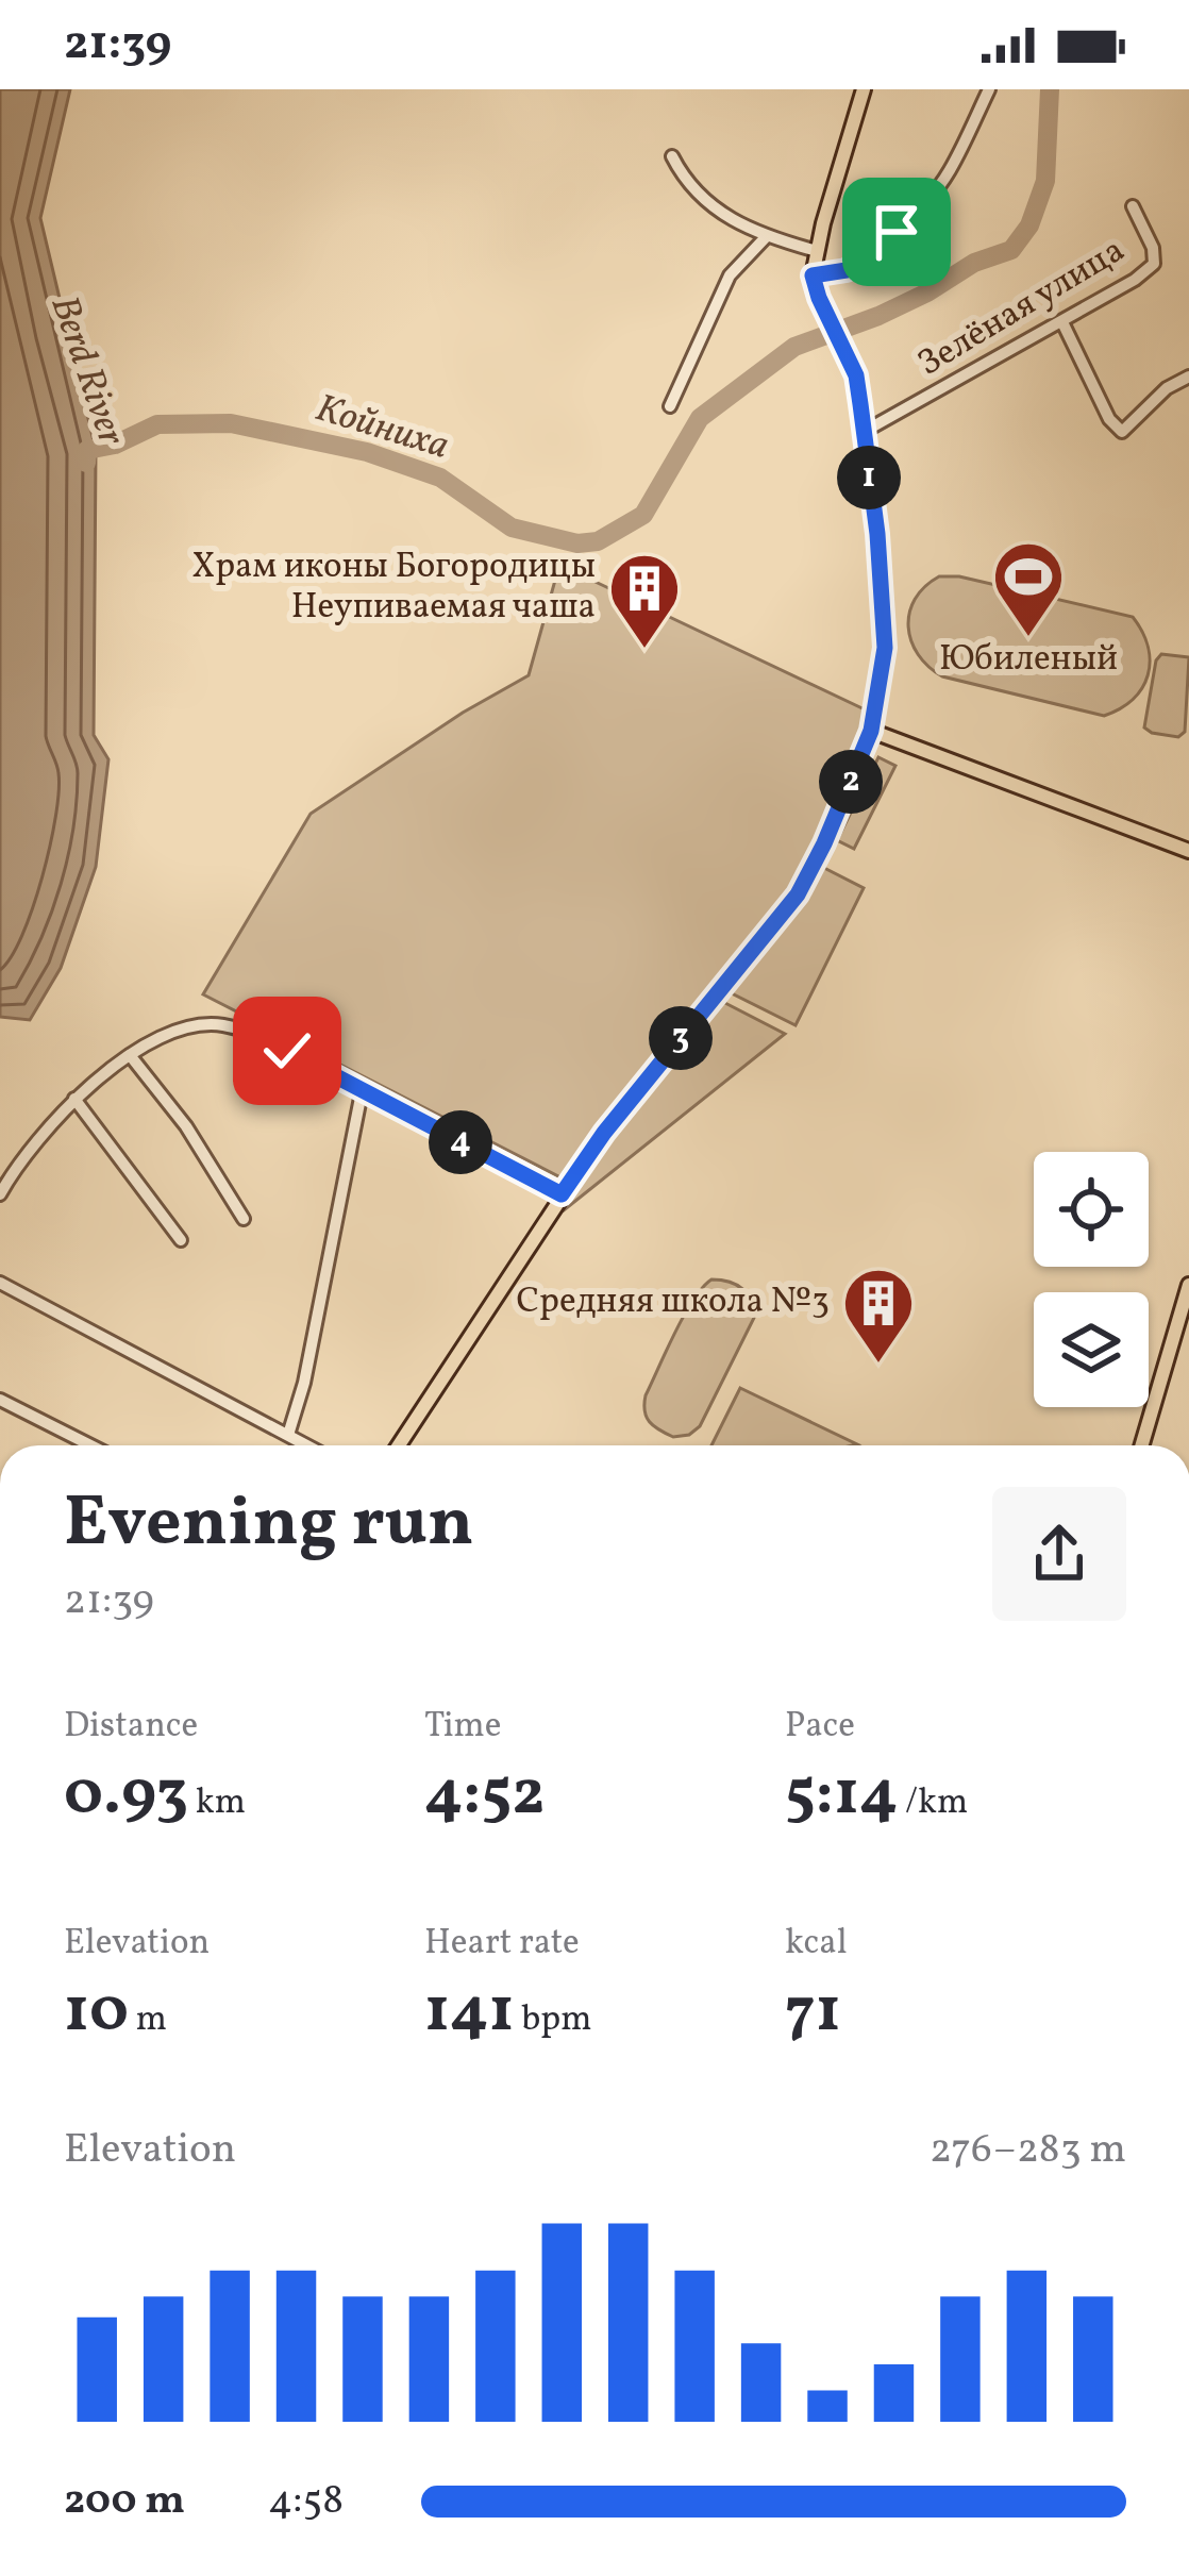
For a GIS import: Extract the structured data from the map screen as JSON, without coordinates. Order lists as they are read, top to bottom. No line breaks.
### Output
{"streets":{"street":["Зелёная улица"]},"water":["Berd River","Койниха"],"places":{"sports":["Юбиленый"],"building":["Храм иконы Богородицы Неупиваемая чаша","Средняя школа №3"]},"page":{"status":"21:39","pins":["1","2","3","4"],"heading":["Evening run","21:39"],"stats":[["Distance","0.93 km"],["Time","4:52"],["Pace","5:14 /km"],["Elevation","10 m"],["Heart rate","141 bpm"],["kcal","71"]],"chart":["Elevation","276–283 m"],"list":[{"name":"200 m","note":"4:58"}]}}
